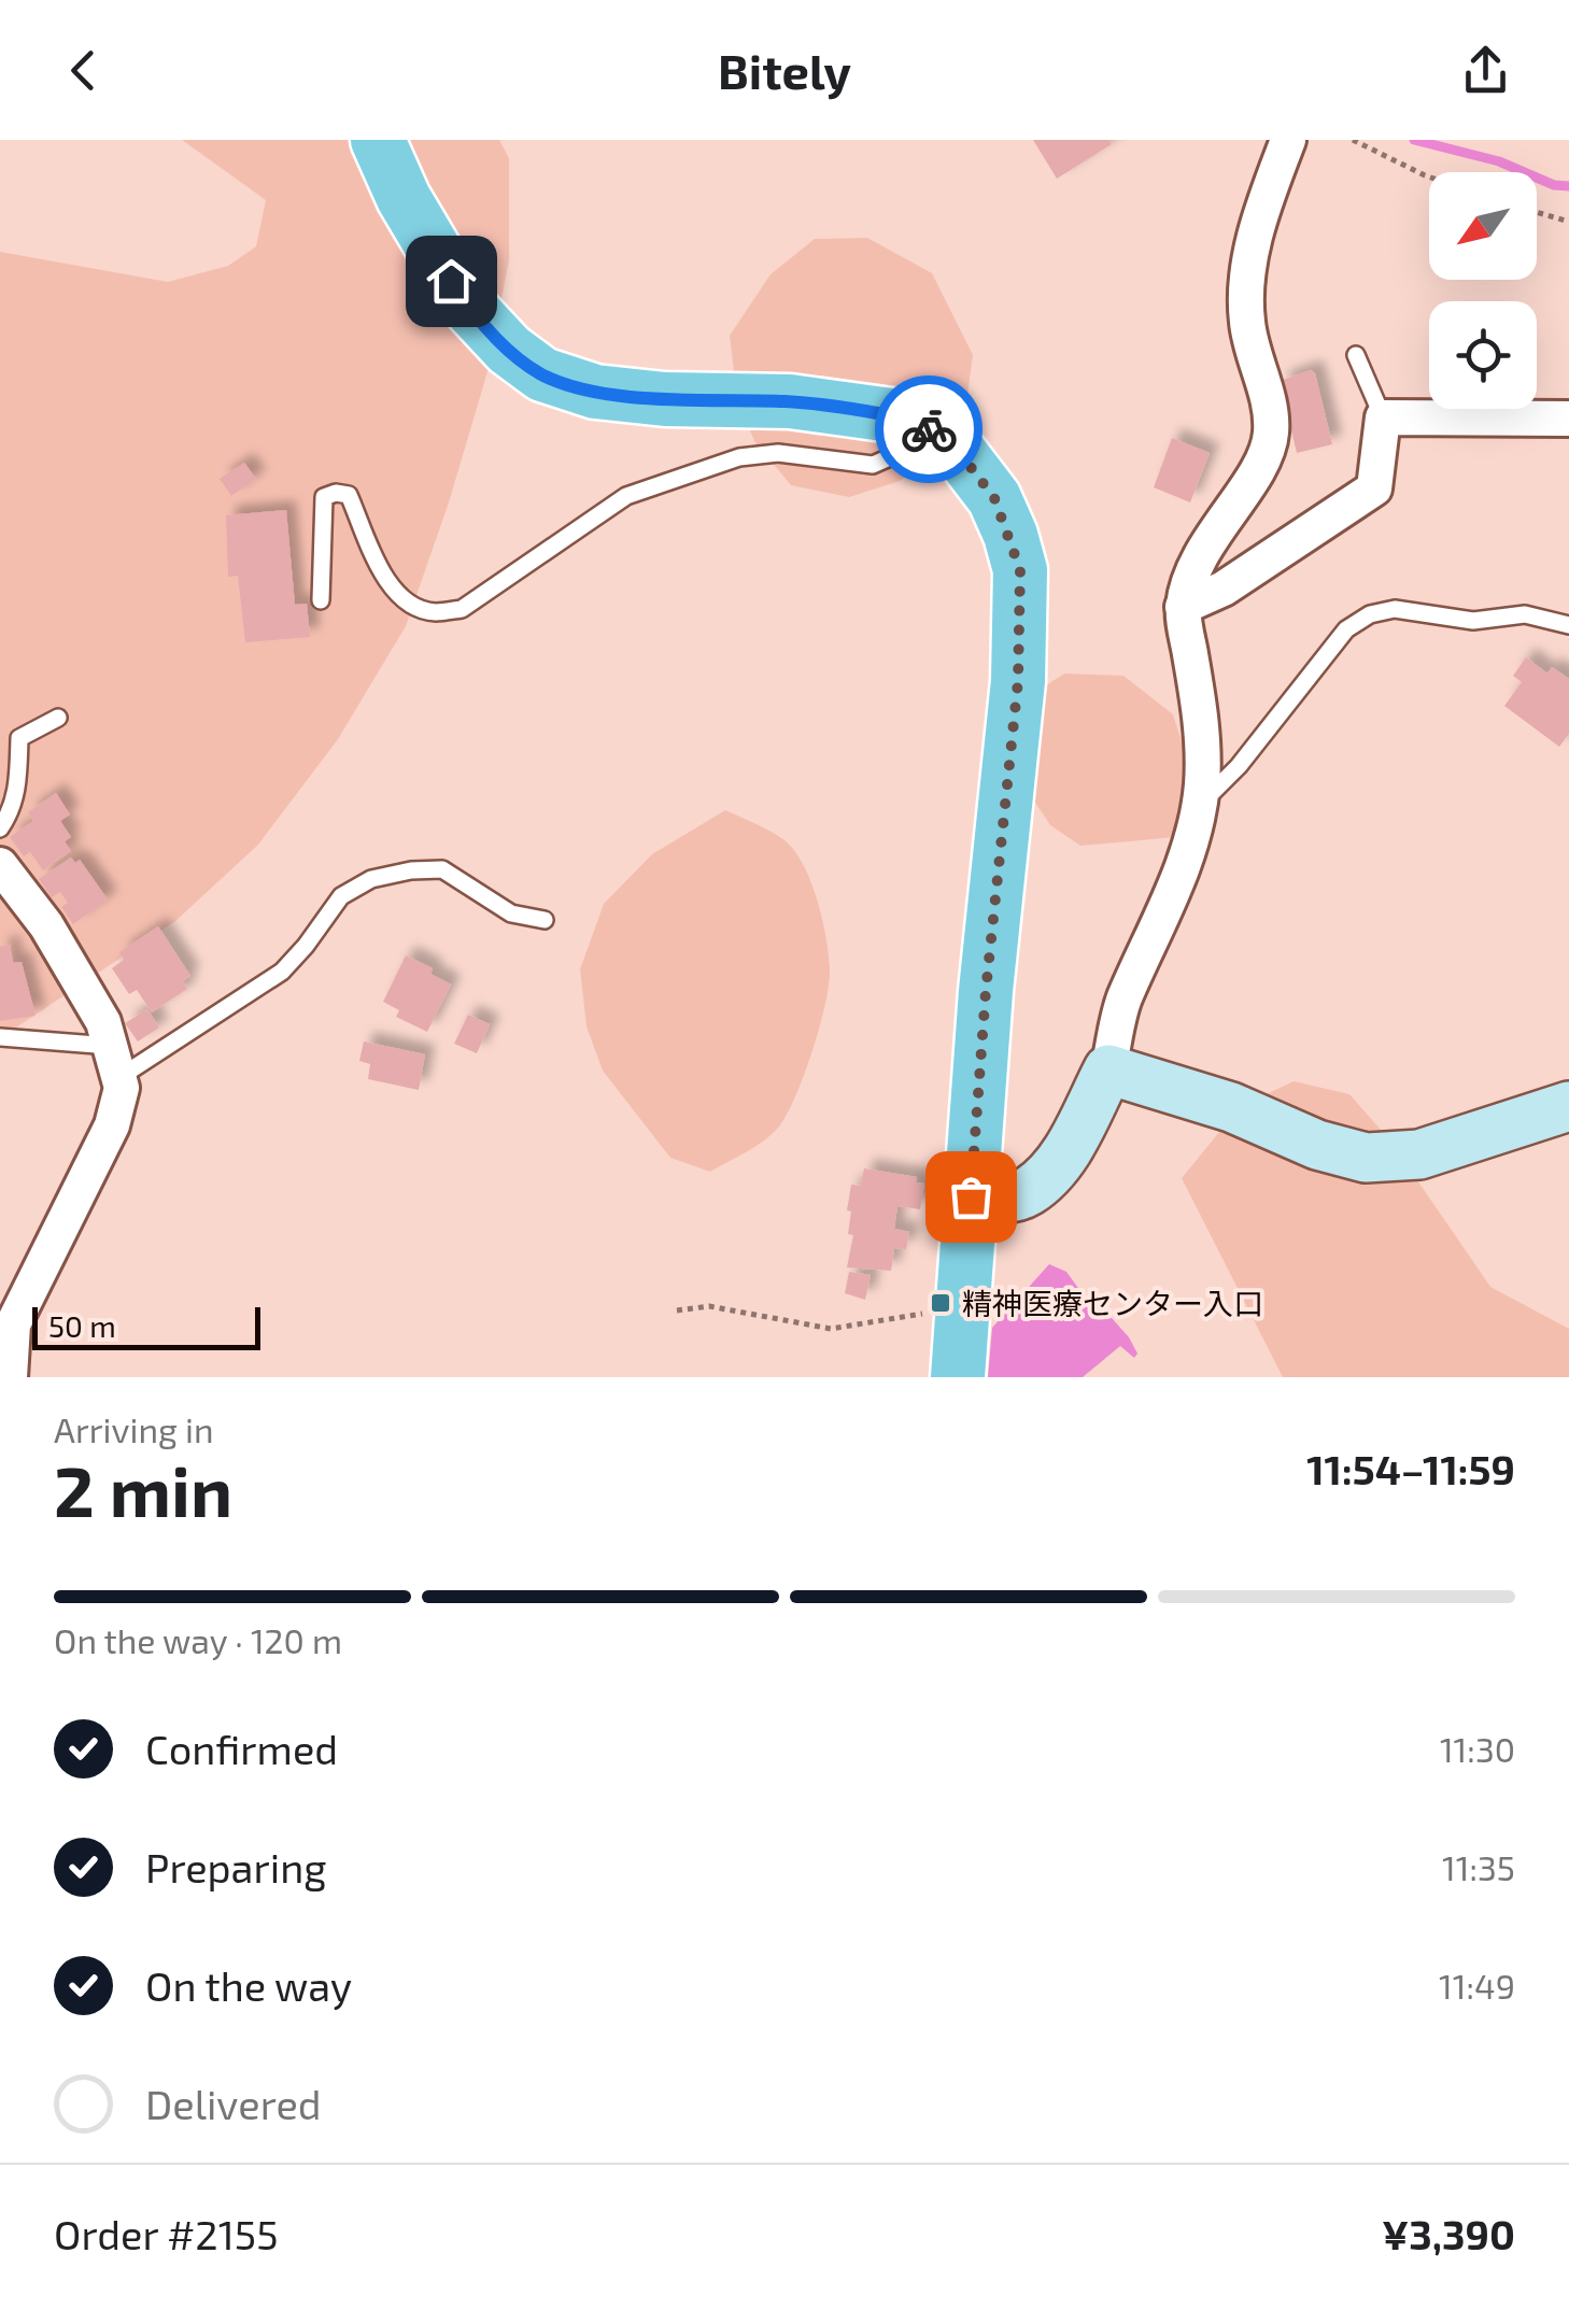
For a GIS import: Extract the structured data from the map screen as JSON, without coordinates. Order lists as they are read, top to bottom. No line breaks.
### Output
{"places":{"transit":["精神医療センター入口"]},"scale_bar":"50 m","north":"bottom left","page":{"header":"Bitely","scale":"50 m","heading":["2 min","Arriving in","11:54–11:59"],"panel":["Order #2155","¥3,390"],"bar":"On the way · 120 m","list":[["Confirmed","11:30"],["Preparing","11:35"],["On the way","11:49"],"Delivered"]}}
